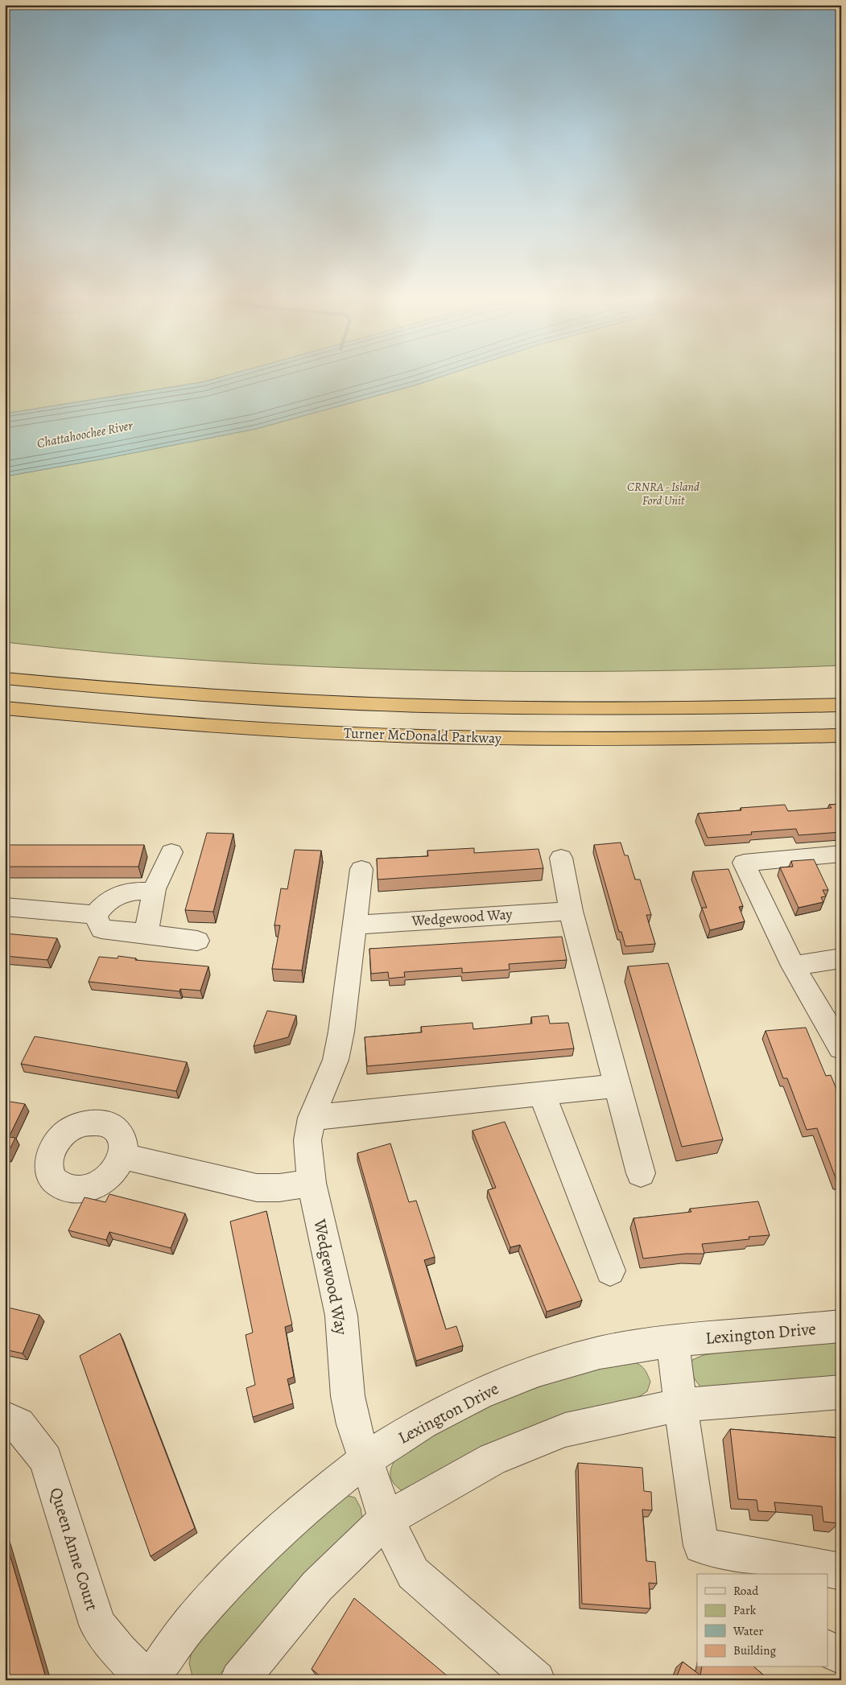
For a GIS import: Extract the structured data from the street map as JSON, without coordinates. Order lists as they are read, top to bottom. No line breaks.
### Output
{"streets":{"highway":["Turner McDonald Parkway"],"street":["Wedgewood Way","Lexington Drive","Queen Anne Court"]},"crossings":[["Wedgewood Way","Lexington Drive"],["Lexington Drive","Queen Anne Court"]],"water":["Chattahoochee River"],"parks":["CRNRA - Island Ford Unit"],"legend":["Road","Park","Water","Building"]}
